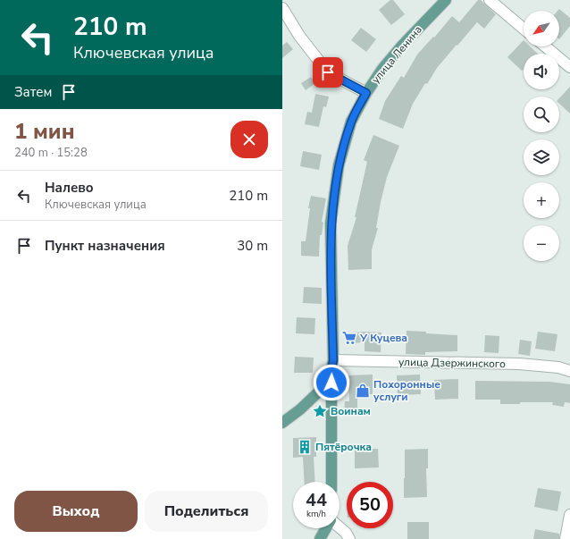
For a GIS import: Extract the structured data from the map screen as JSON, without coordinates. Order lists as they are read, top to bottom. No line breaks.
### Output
{"streets":{"main road":["улица Ленина"],"street":["улица Дзержинского"]},"crossings":[["улица Ленина","улица Дзержинского"]],"places":{"supermarket":["У Куцева"],"shop":["Похоронные услуги"],"place":["Воинам"],"building":["Пятёрочка"]},"north":"bottom left","page":{"turn":["210 m","Ключевская улица"],"map_buttons":["+","−"],"then":"Затем","heading":["1 мин","240 m · 15:28"],"list":[{"name":"Налево","note":"Ключевская улица","value":"210 m"},{"name":"Пункт назначения","value":"30 m"}],"speed":"44 km/h","limit":"50","buttons":["Выход","Поделиться"]}}
